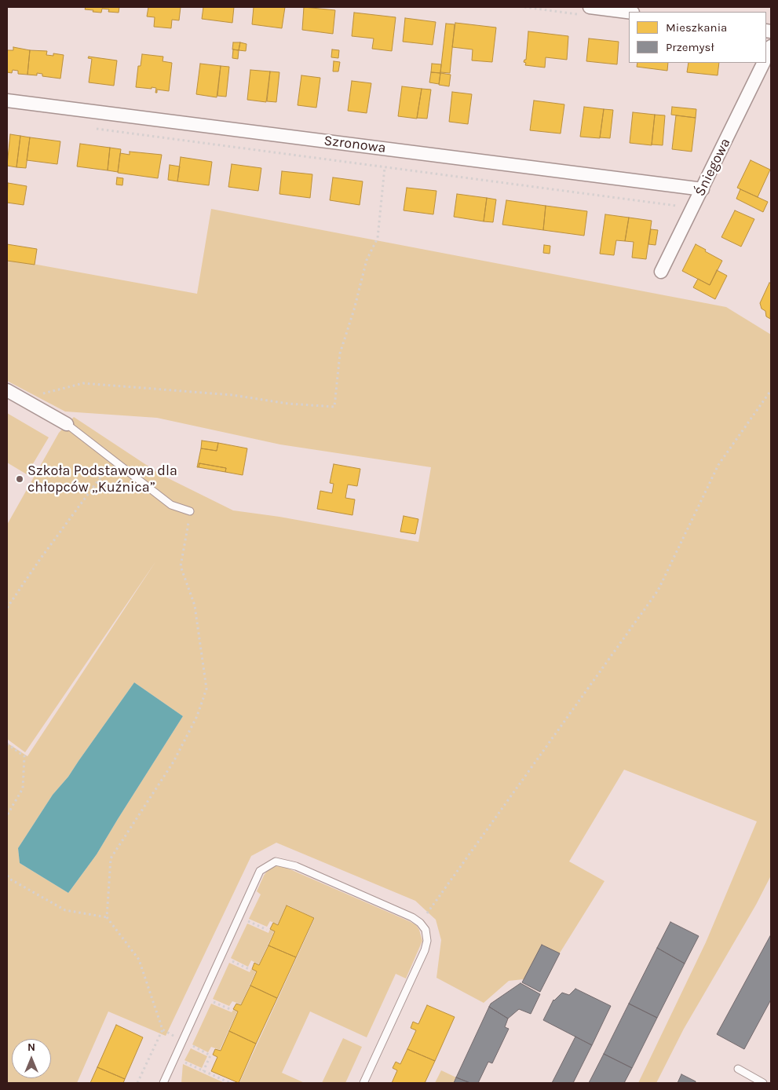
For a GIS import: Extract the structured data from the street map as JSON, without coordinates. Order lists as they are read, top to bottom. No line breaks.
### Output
{"streets":{"street":["Szronowa","Śniegowa"]},"crossings":[["Szronowa","Śniegowa"]],"places":["Szkoła Podstawowa dla chłopców „Kuźnica”"],"legend":["Mieszkania","Przemysł"],"north":"top"}
